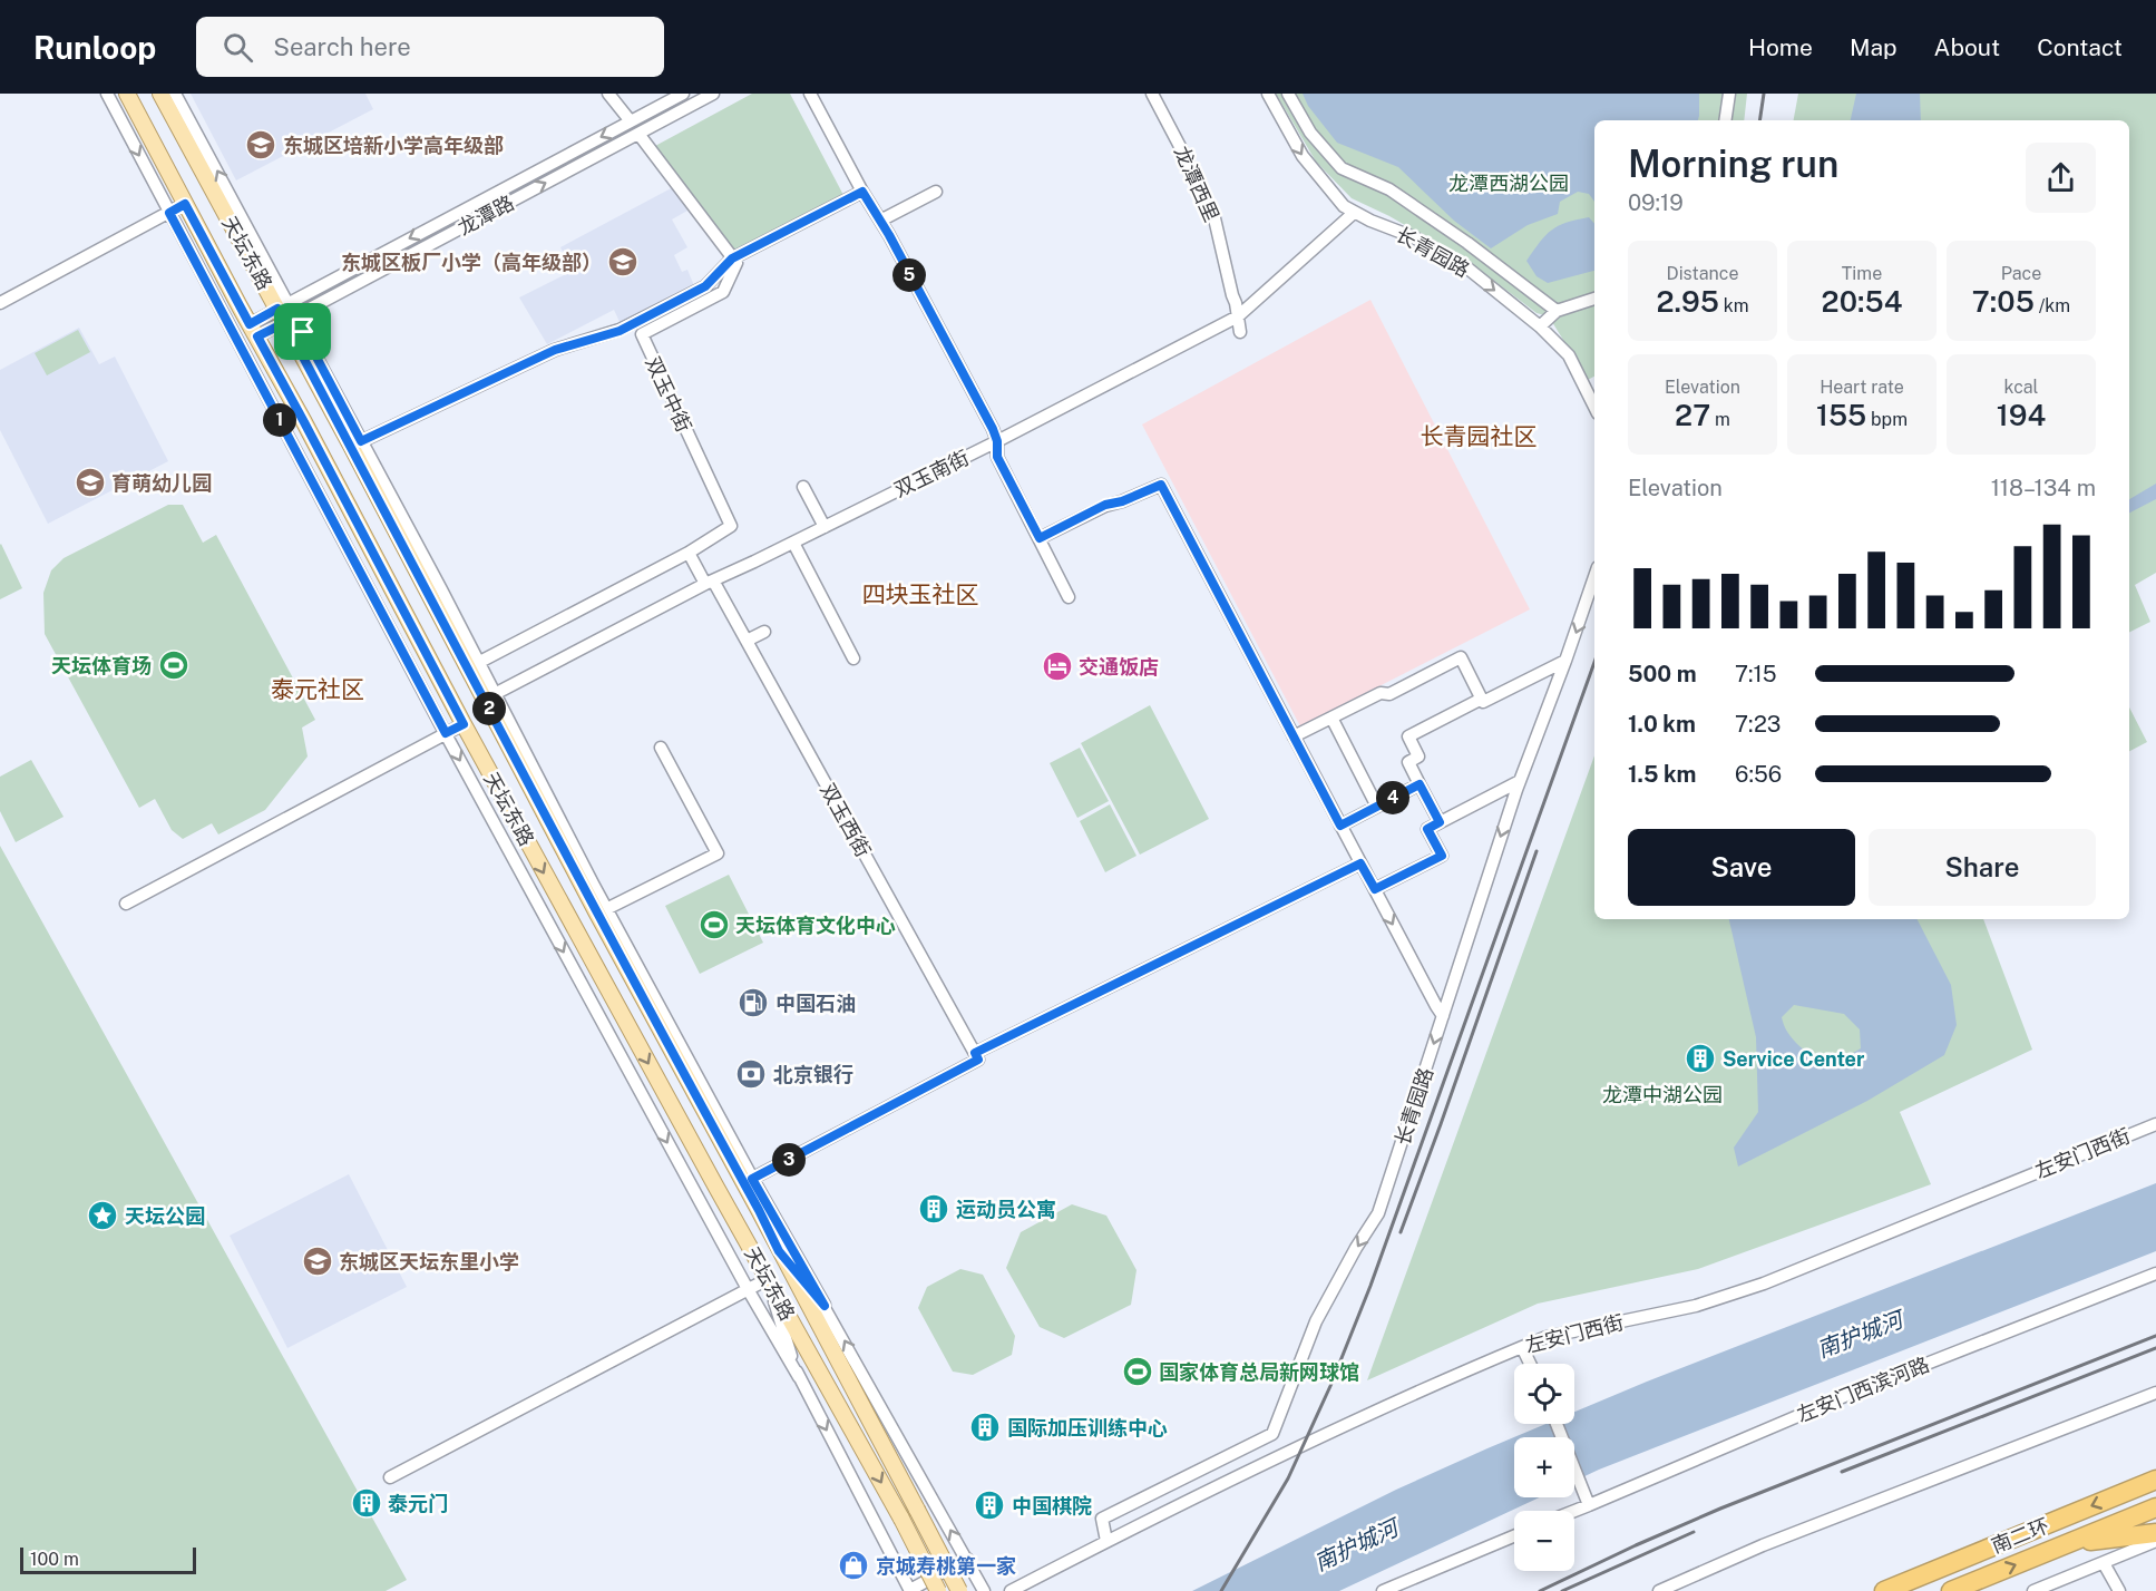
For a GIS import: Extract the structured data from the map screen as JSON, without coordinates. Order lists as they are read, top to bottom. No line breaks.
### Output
{"streets":{"highway":["南二环"],"main road":["天坛东路"],"street":["龙潭西里","龙潭路","长青园路","双玉中街","双玉南街","双玉西街","左安门西街","左安门西滨河路"]},"crossings":[["龙潭西里","双玉南街"],["龙潭路","天坛东路"],["长青园路","双玉南街"],["长青园路","左安门西街"],["天坛东路","双玉南街"],["双玉南街","双玉西街"]],"districts":["长青园社区","四块玉社区","泰元社区"],"water":["南护城河"],"parks":["龙潭西湖公园","龙潭中湖公园"],"places":{"school or university":["东城区培新小学高年级部","东城区板厂小学（高年级部）","育萌幼儿园","东城区天坛东里小学"],"sports":["天坛体育场","天坛体育文化中心","国家体育总局新网球馆"],"hotel":["交通饭店"],"fuel station":["中国石油"],"building":["Service Center","运动员公寓","国际加压训练中心","泰元门","中国棋院"],"bank":["北京银行"],"place":["天坛公园"],"shop":["京城寿桃第一家"]},"scale_bar":"100 m","page":{"header":"Runloop","search":"Search here","nav":["Home","Map","About","Contact"],"heading":["Morning run","09:19"],"stats":[["Distance","2.95 km"],["Time","20:54"],["Pace","7:05 /km"],["Elevation","27 m"],["Heart rate","155 bpm"],["kcal","194"]],"pins":["5","1","2","4","3"],"chart":["Elevation","118–134 m"],"list":[{"name":"500 m","note":"7:15"},{"name":"1.0 km","note":"7:23"},{"name":"1.5 km","note":"6:56"}],"buttons":["Save","Share"],"map_buttons":["+","−"],"scale":"100 m"}}
